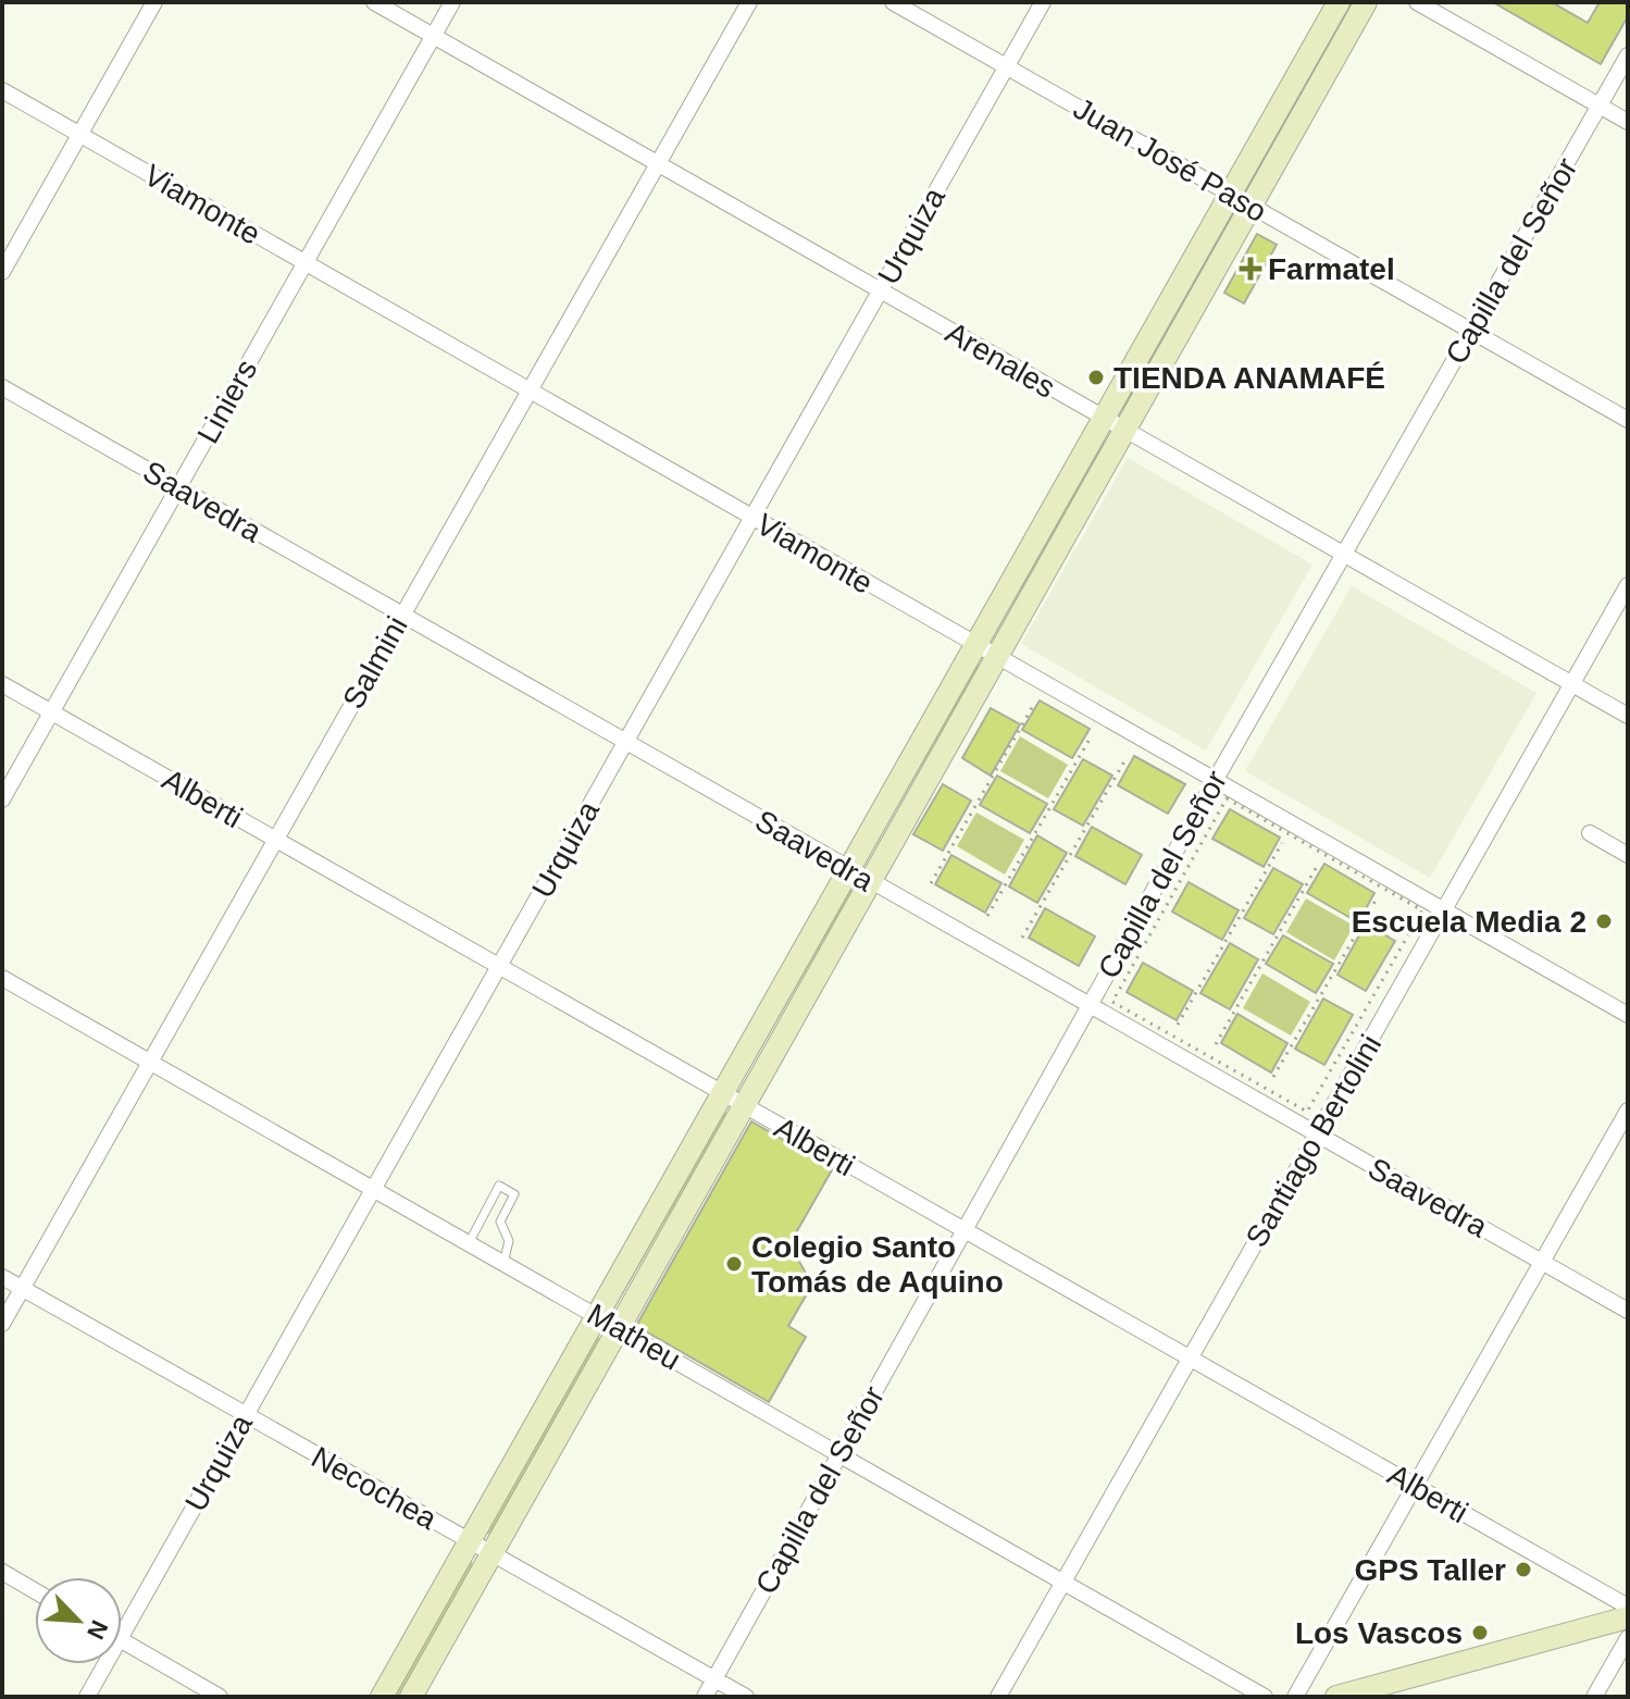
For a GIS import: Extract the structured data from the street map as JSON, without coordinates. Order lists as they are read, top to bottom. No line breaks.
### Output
{"streets":{"street":["Juan José Paso","Viamonte","Urquiza","Capilla del Señor","Arenales","Liniers","Saavedra","Salmini","Alberti","Santiago Bertolini","Matheu","Necochea"]},"crossings":[["Juan José Paso","Urquiza"],["Juan José Paso","Capilla del Señor"],["Viamonte","Urquiza"],["Viamonte","Capilla del Señor"],["Viamonte","Liniers"],["Viamonte","Salmini"],["Viamonte","Santiago Bertolini"],["Urquiza","Arenales"],["Urquiza","Saavedra"],["Urquiza","Alberti"],["Urquiza","Matheu"],["Urquiza","Necochea"],["Capilla del Señor","Arenales"],["Capilla del Señor","Saavedra"],["Capilla del Señor","Alberti"],["Capilla del Señor","Matheu"],["Capilla del Señor","Necochea"],["Arenales","Liniers"],["Arenales","Salmini"],["Arenales","Santiago Bertolini"],["Liniers","Saavedra"],["Liniers","Alberti"],["Saavedra","Salmini"],["Saavedra","Santiago Bertolini"],["Salmini","Alberti"],["Salmini","Matheu"],["Salmini","Necochea"],["Alberti","Santiago Bertolini"],["Santiago Bertolini","Matheu"]],"places":{"health":["Farmatel"],"other":["TIENDA ANAMAFÉ","Escuela Media 2","Colegio Santo Tomás de Aquino","GPS Taller","Los Vascos"]},"north":"bottom right"}
